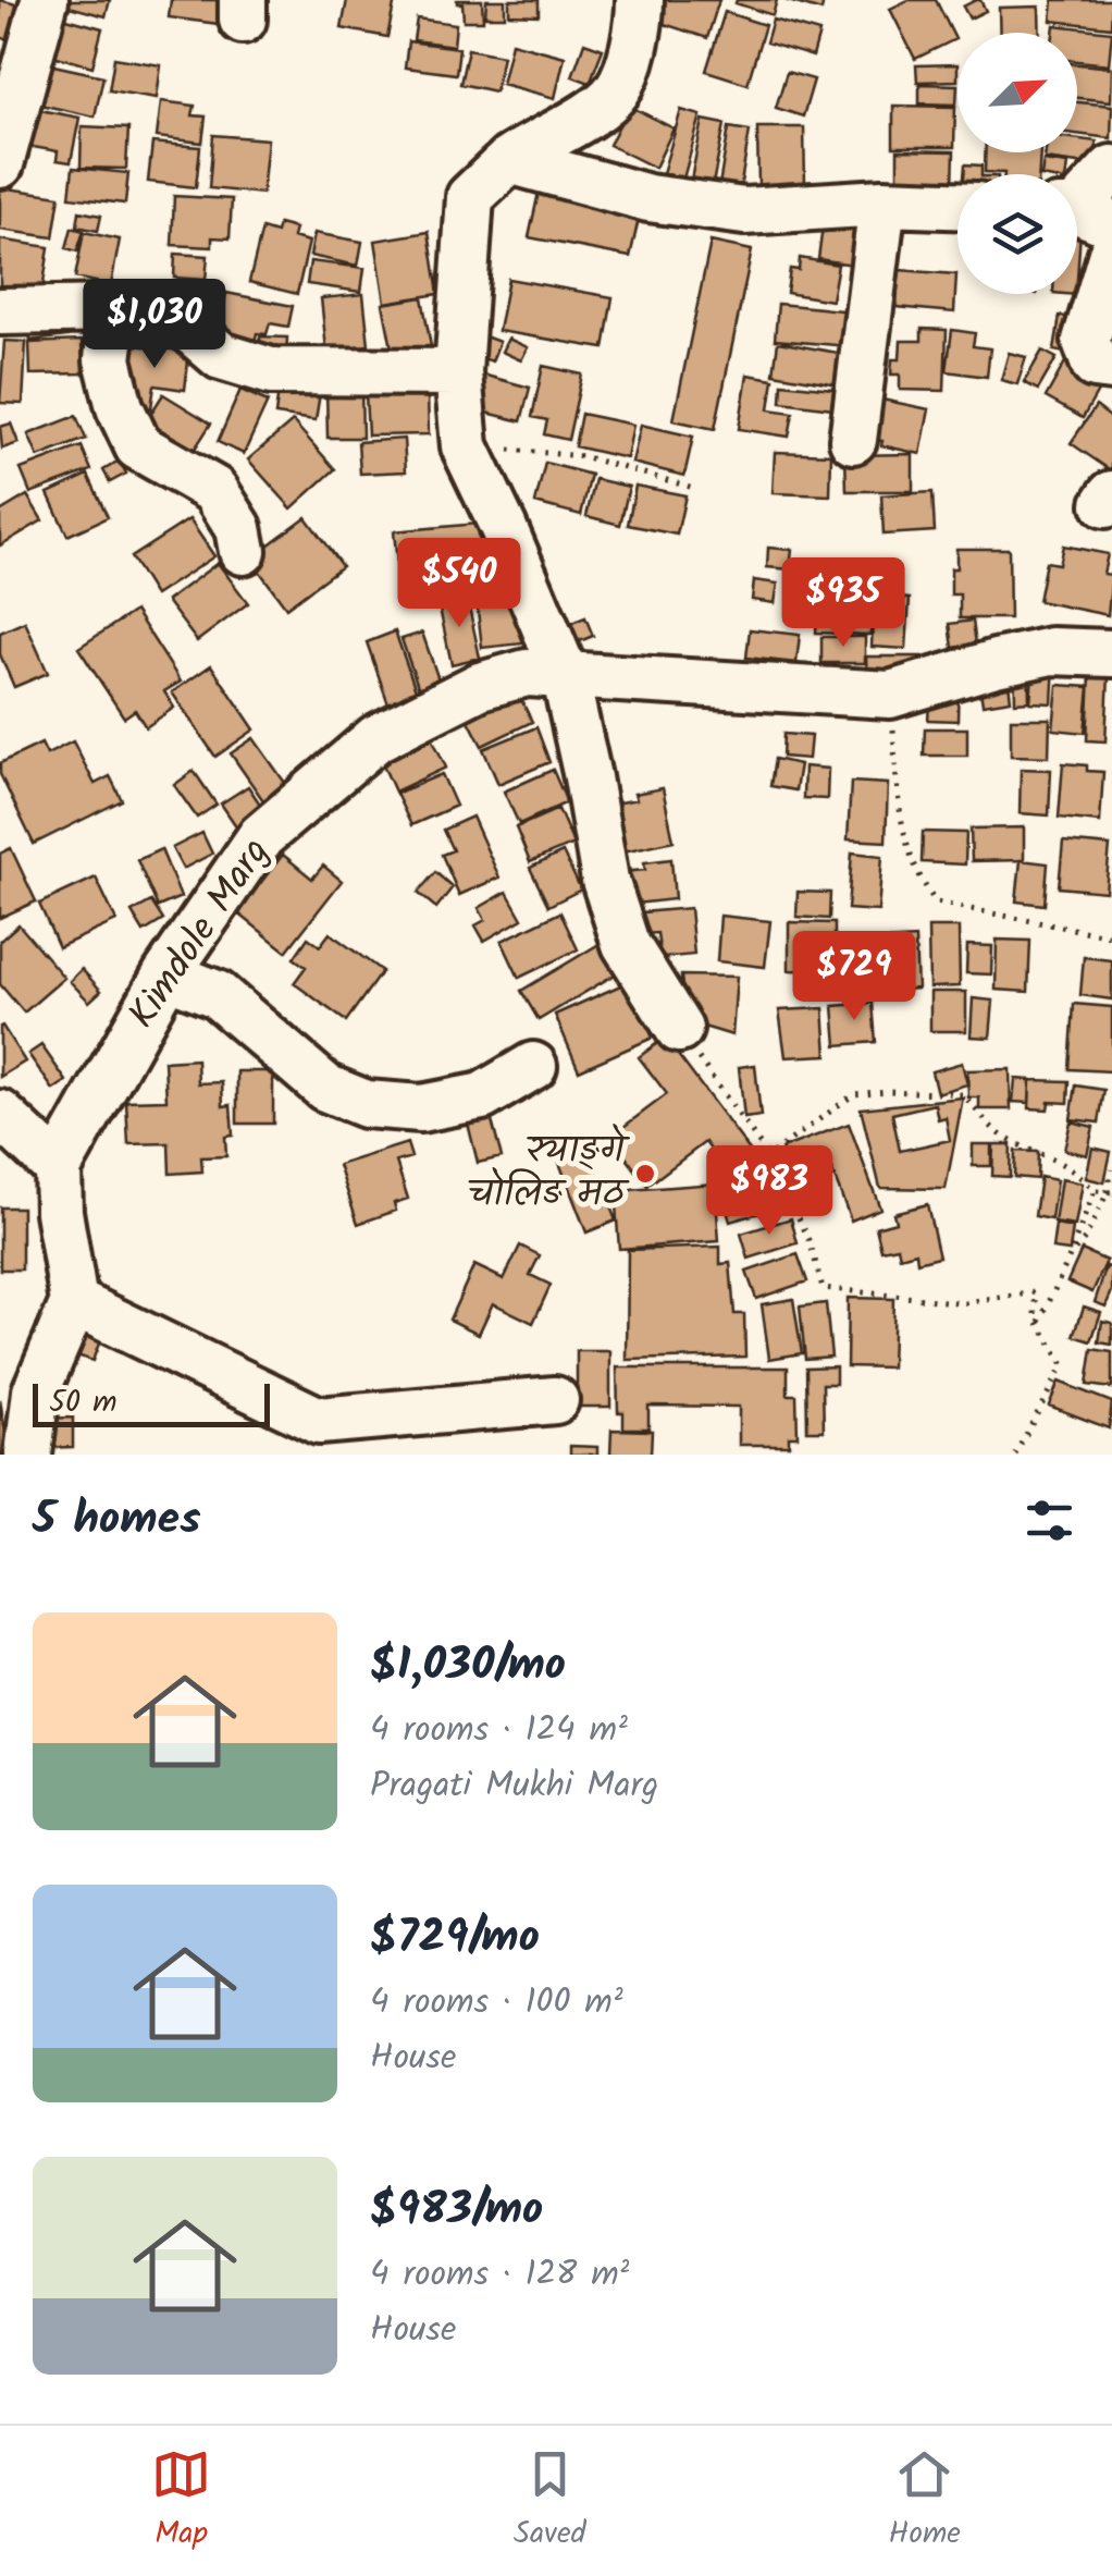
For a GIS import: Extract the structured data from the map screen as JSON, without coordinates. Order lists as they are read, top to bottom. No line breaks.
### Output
{"streets":{"street":["Kimdole Marg"]},"places":["स्याङ्गे चोलिङ मठ"],"scale_bar":"50 m","north":"top right","page":{"price":["$1,030","$540","$935","$729","$983"],"scale":"50 m","heading":"5 homes","list":[{"name":"$1,030/mo","note":"4 rooms · 124 m² · Pragati Mukhi Marg"},{"name":"$729/mo","note":"4 rooms · 100 m² · House"},{"name":"$983/mo","note":"4 rooms · 128 m² · House"}],"tabs":["Map","Saved","Home"]}}
